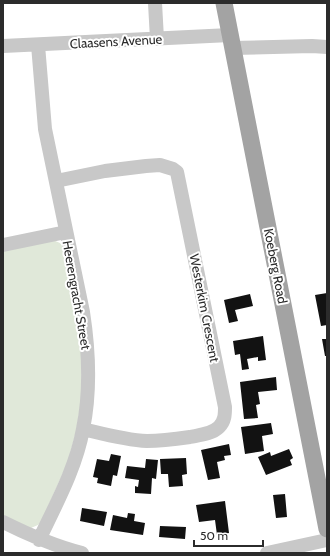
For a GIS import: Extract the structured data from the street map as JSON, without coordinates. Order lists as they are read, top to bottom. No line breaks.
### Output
{"streets":{"main road":["Koeberg Road"],"street":["Claasens Avenue","Heerengracht Street","Westerkim Crescent"]},"crossings":[["Claasens Avenue","Koeberg Road"],["Claasens Avenue","Heerengracht Street"],["Heerengracht Street","Westerkim Crescent"]],"scale_bar":"50 m"}
